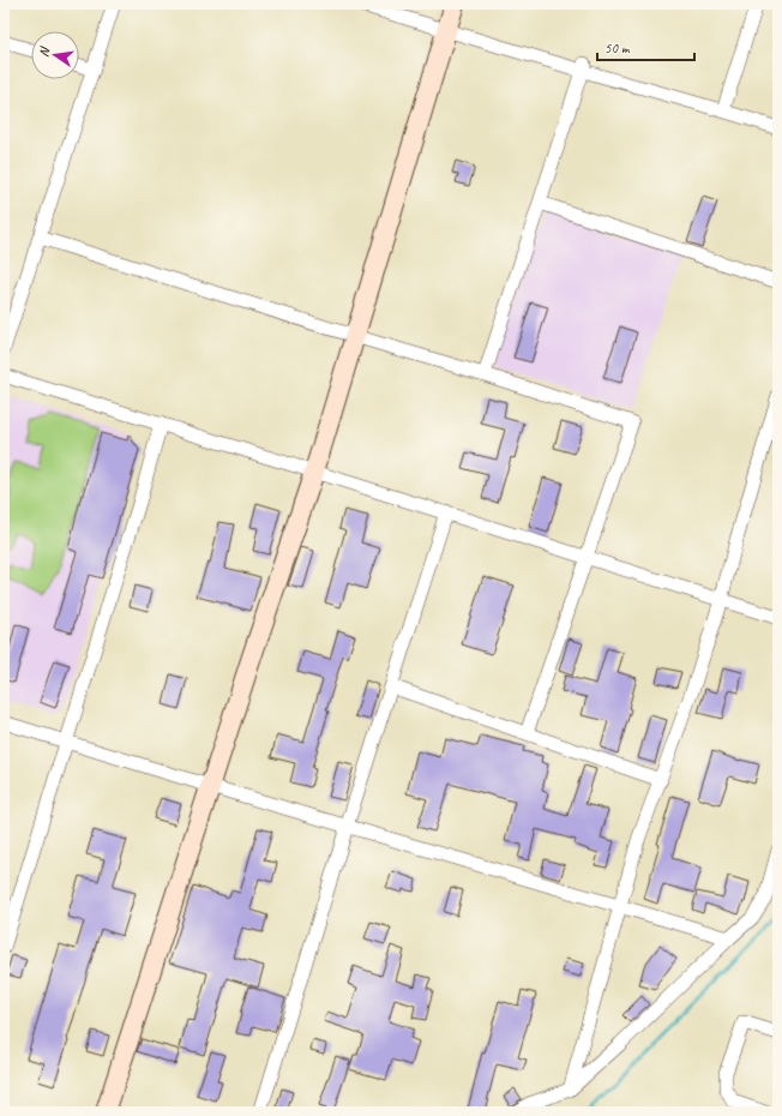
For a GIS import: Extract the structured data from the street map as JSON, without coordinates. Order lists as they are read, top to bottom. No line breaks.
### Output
{"scale_bar":"50 m","north":"left"}
